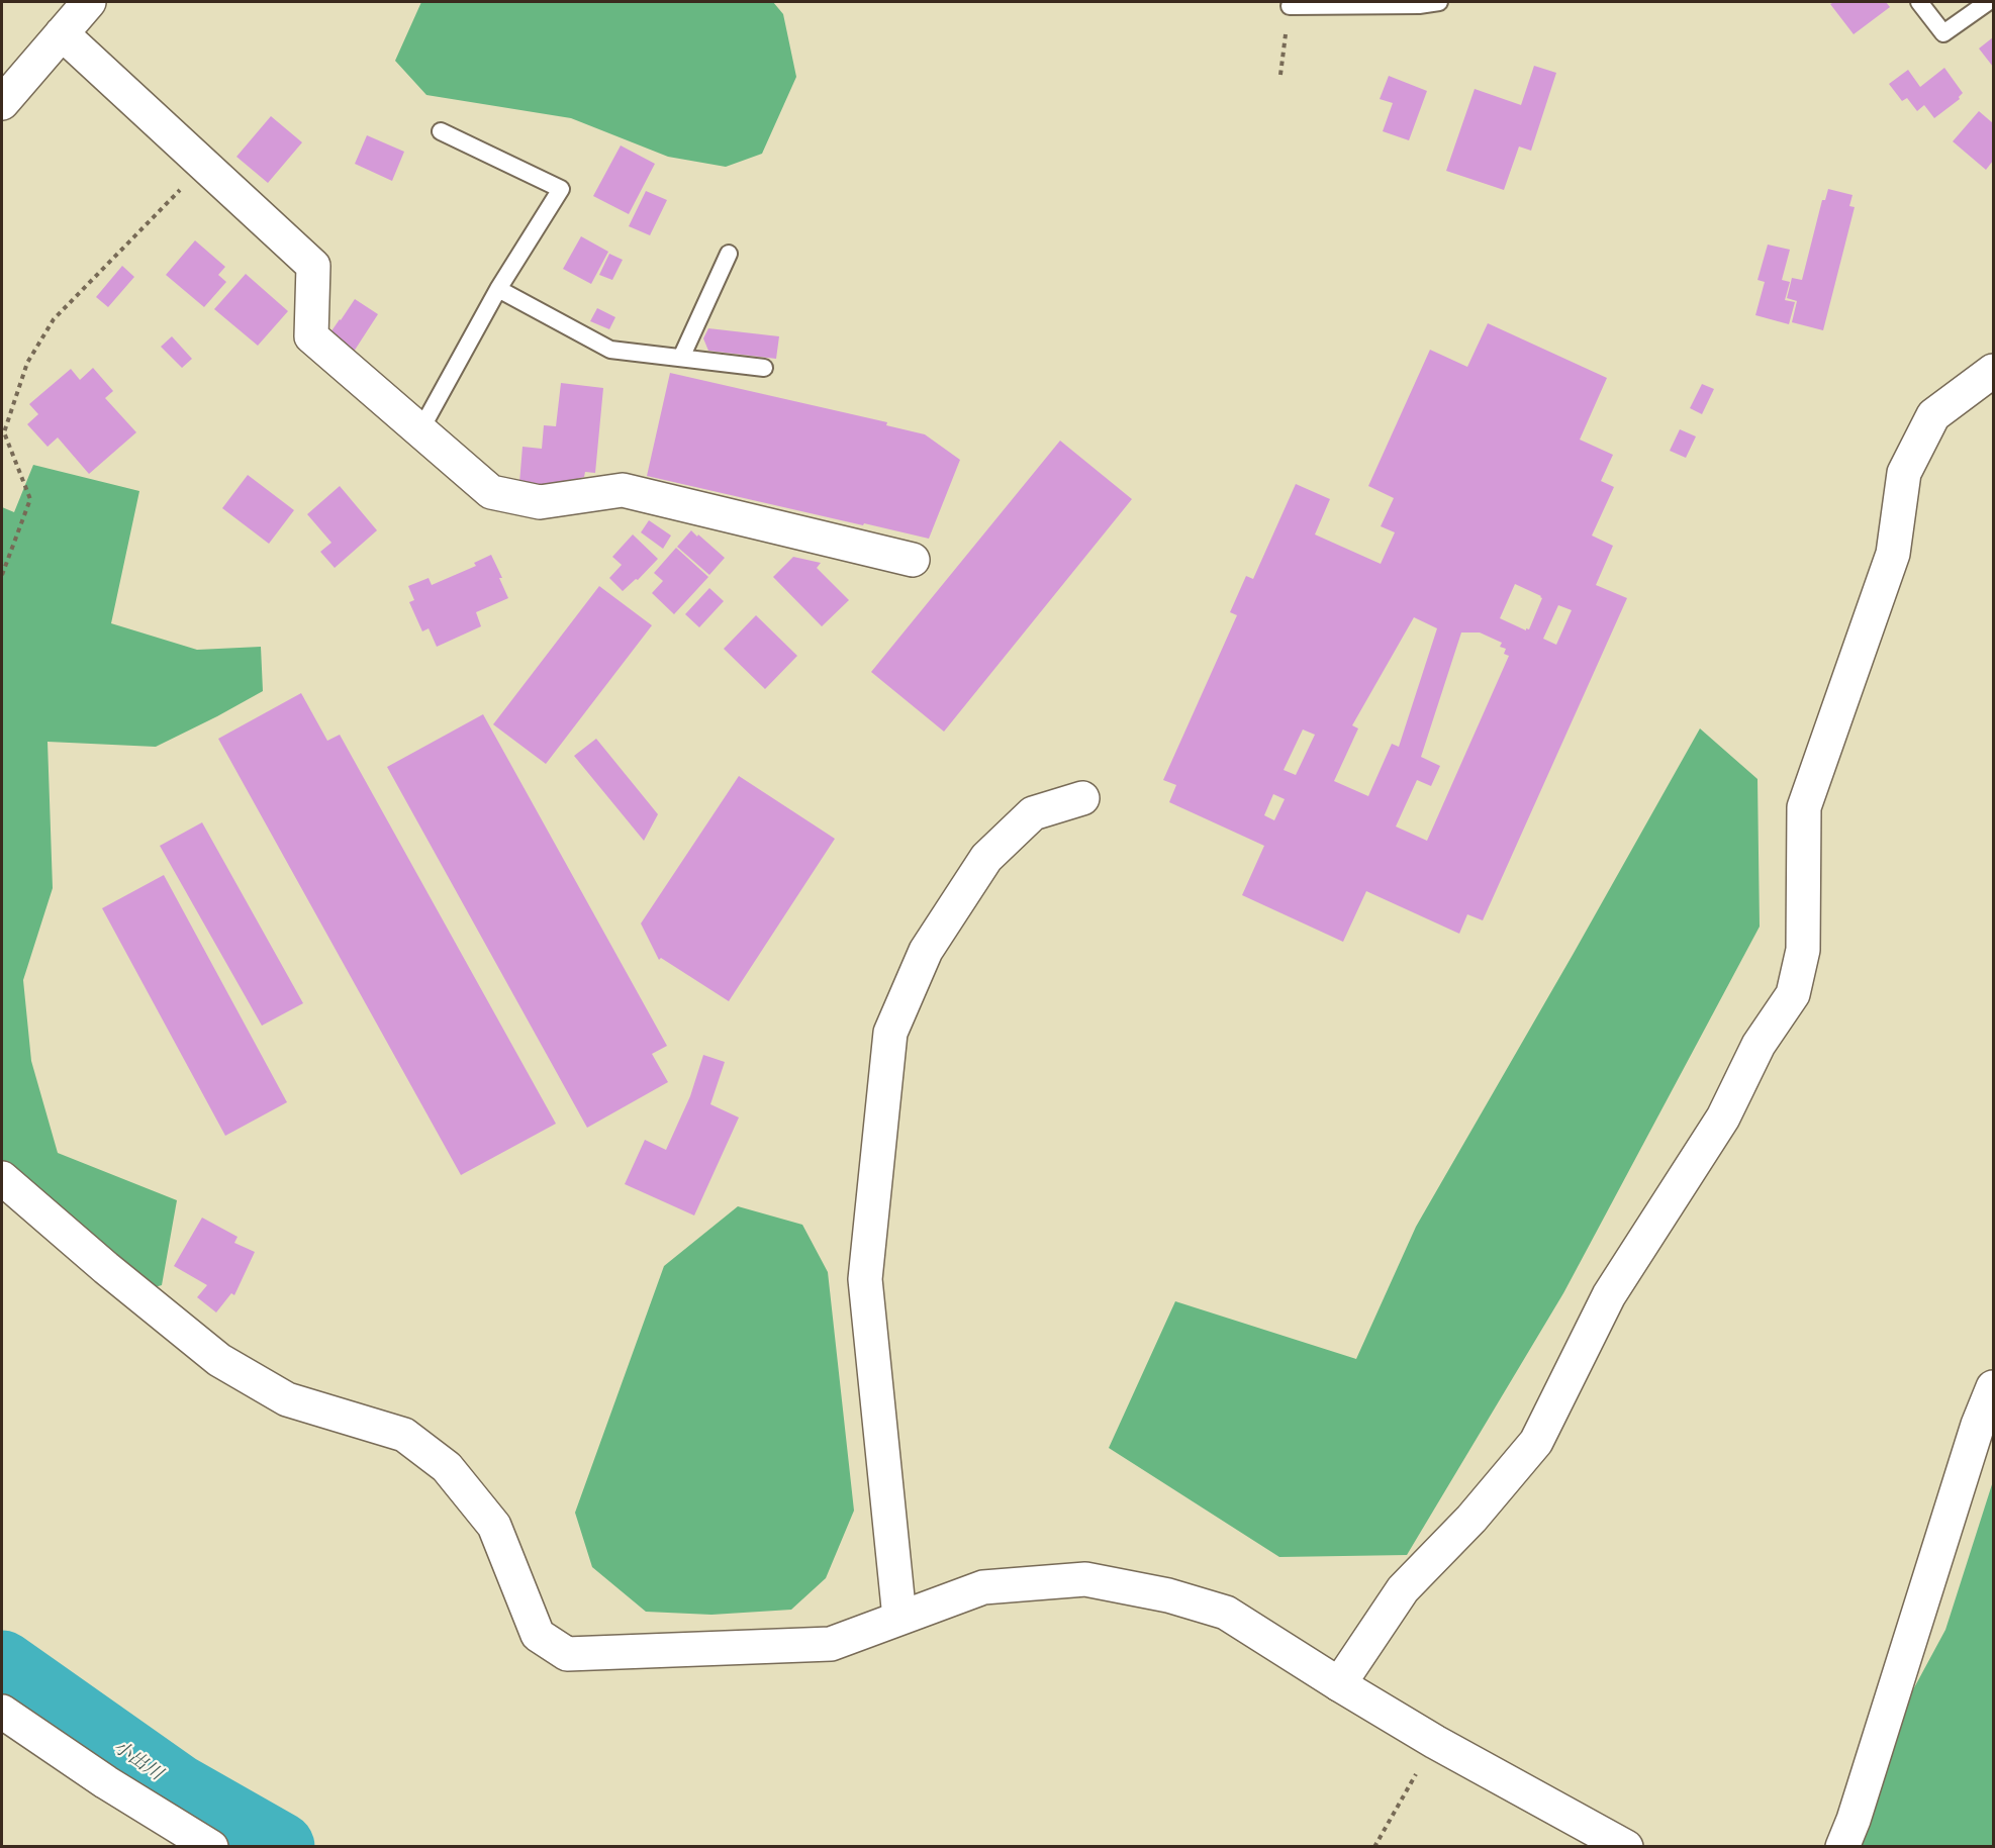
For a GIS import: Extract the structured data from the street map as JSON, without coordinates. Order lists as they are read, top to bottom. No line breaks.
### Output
{"water":["小出川"]}
